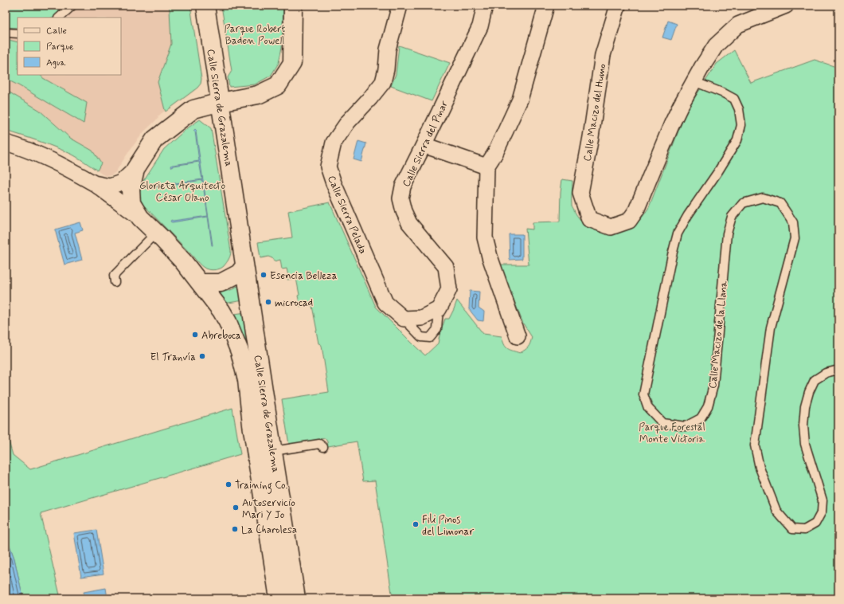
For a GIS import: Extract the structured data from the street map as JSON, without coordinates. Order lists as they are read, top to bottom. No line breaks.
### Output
{"streets":{"street":["Calle Sierra de Grazalema","Calle Macizo del Humo","Calle Sierra del Pinar","Calle Sierra Pelada"],"lane":["Calle Macizo de la Llana"]},"crossings":[["Calle Macizo del Humo","Calle Macizo de la Llana"]],"parks":["Parque Robert Baden Powell","Glorieta Arquitecto César Olano","Parque Forestal Monte Victoria"],"places":["Esencia Belleza","microcad","Abreboca","El Tranvía","Training Co.","Autoservicio Mari Y Jo","Fili Pinos del Limonar","La Charolesa"],"legend":["Calle","Parque","Agua"]}
